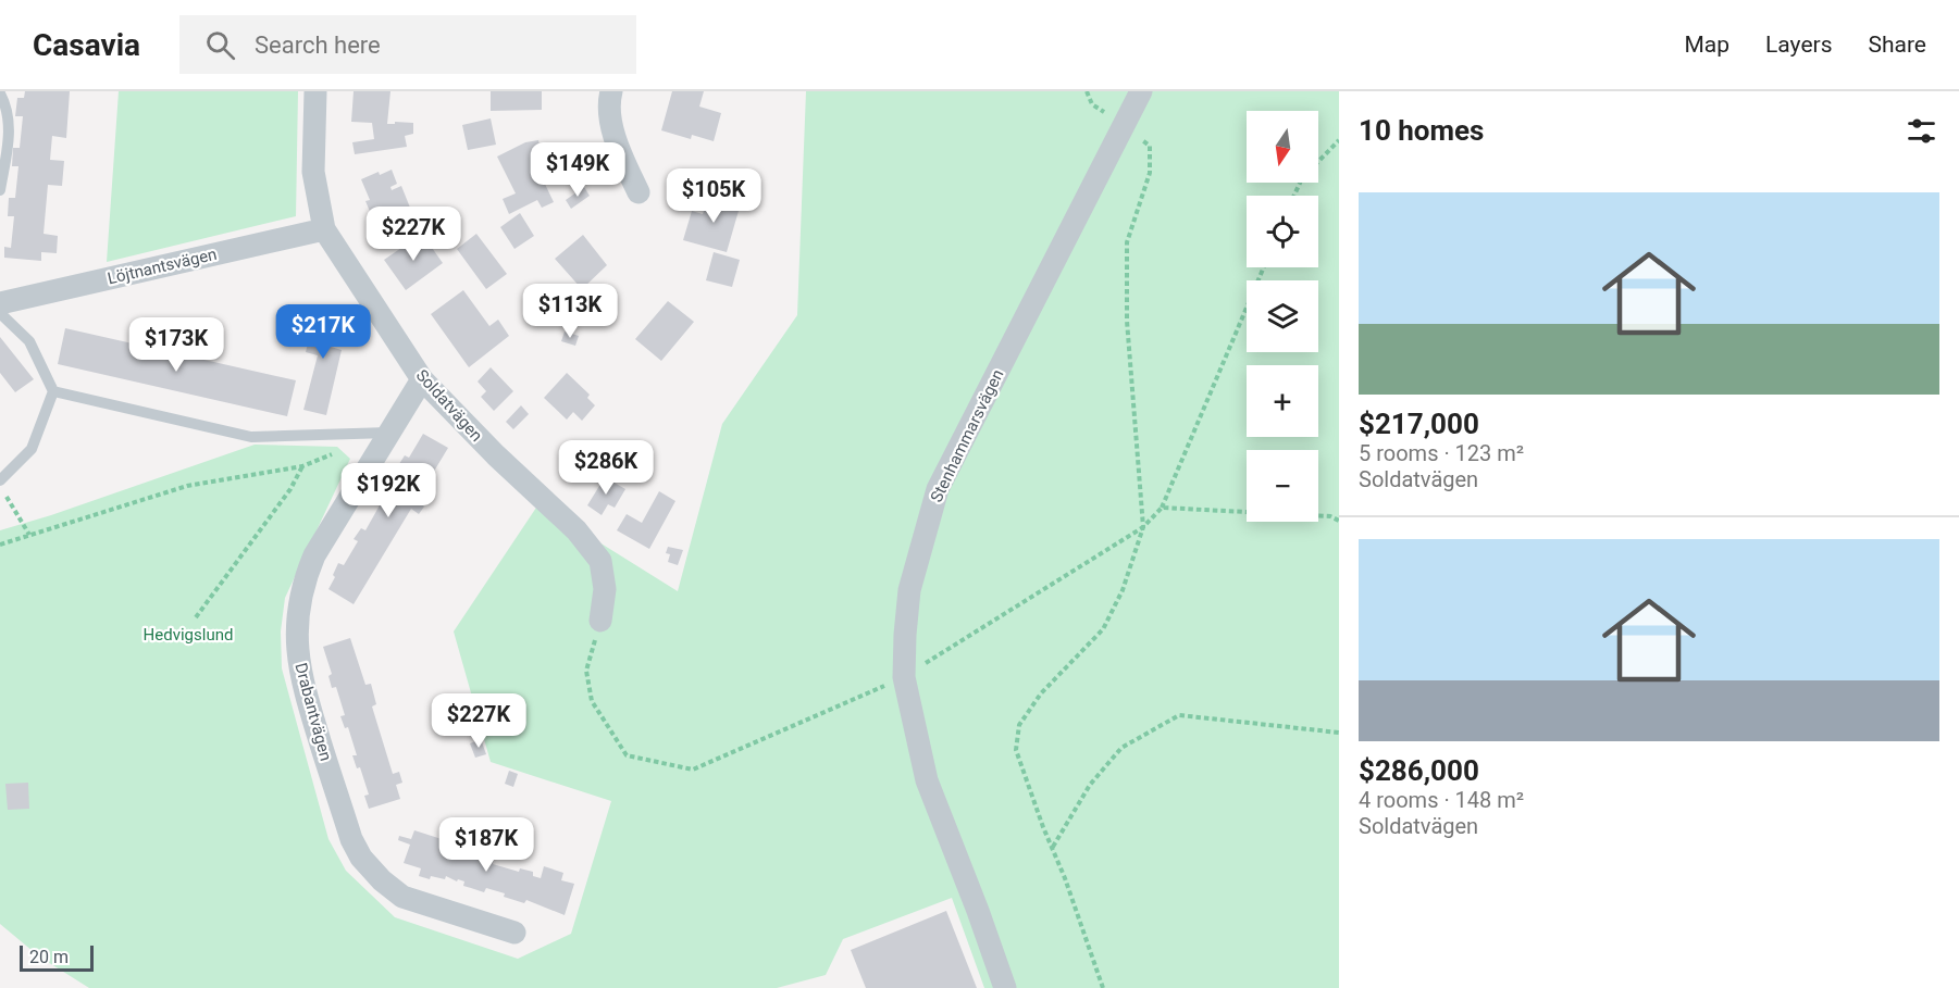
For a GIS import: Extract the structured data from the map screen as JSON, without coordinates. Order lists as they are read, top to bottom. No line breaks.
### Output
{"streets":{"street":["Löjtnantsvägen","Soldatvägen","Stenhammarsvägen","Drabantvägen"]},"crossings":[["Löjtnantsvägen","Soldatvägen"],["Soldatvägen","Drabantvägen"]],"parks":["Hedvigslund"],"scale_bar":"20 m","north":"bottom","page":{"header":"Casavia","search":"Search here","nav":["Map","Layers","Share"],"heading":"10 homes","map_buttons":["+","−"],"price":["$149K","$105K","$227K","$113K","$217K","$173K","$286K","$192K","$227K","$187K"],"list":[{"name":"$217,000","note":"5 rooms · 123 m² · Soldatvägen"},{"name":"$286,000","note":"4 rooms · 148 m² · Soldatvägen"}],"scale":"20 m"}}
